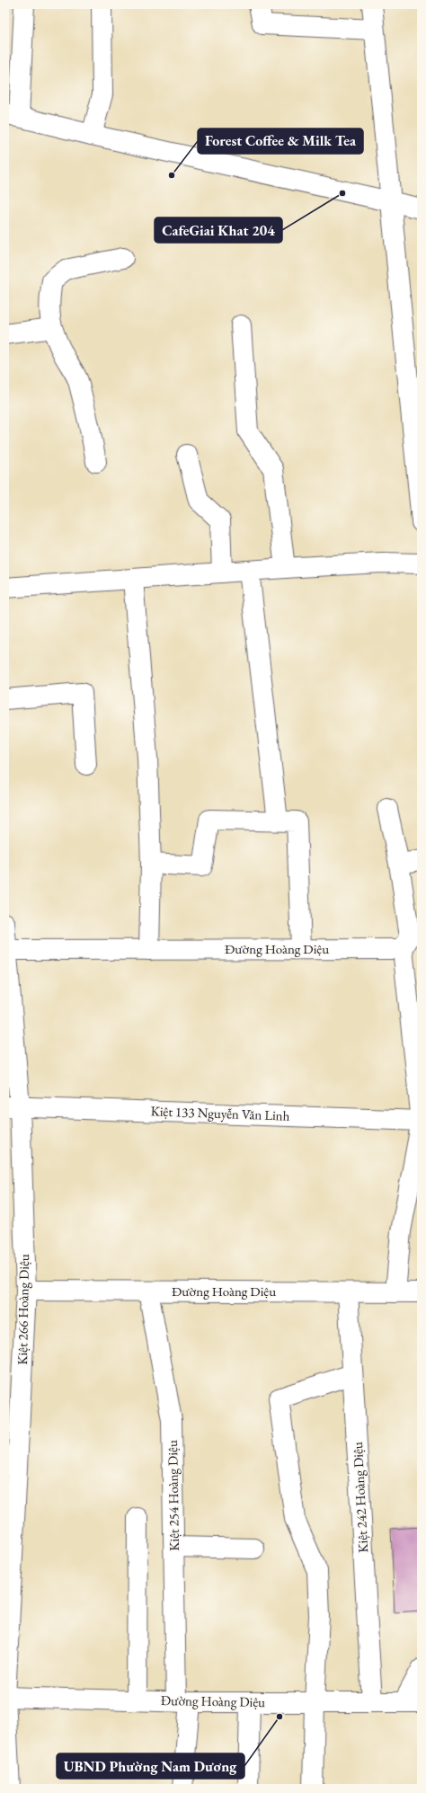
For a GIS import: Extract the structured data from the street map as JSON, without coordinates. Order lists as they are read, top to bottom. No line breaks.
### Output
{"streets":{"street":["Đường Hoàng Diệu","Kiệt 133 Nguyễn Văn Linh","Kiệt 266 Hoàng Diệu","Kiệt 254 Hoàng Diệu","Kiệt 242 Hoàng Diệu"]},"crossings":[["Đường Hoàng Diệu","Kiệt 266 Hoàng Diệu"],["Đường Hoàng Diệu","Kiệt 254 Hoàng Diệu"],["Đường Hoàng Diệu","Kiệt 242 Hoàng Diệu"],["Kiệt 133 Nguyễn Văn Linh","Kiệt 266 Hoàng Diệu"]],"places":["Forest Coffee & Milk Tea","CafeGiai Khat 204","UBND Phường Nam Dương"]}
